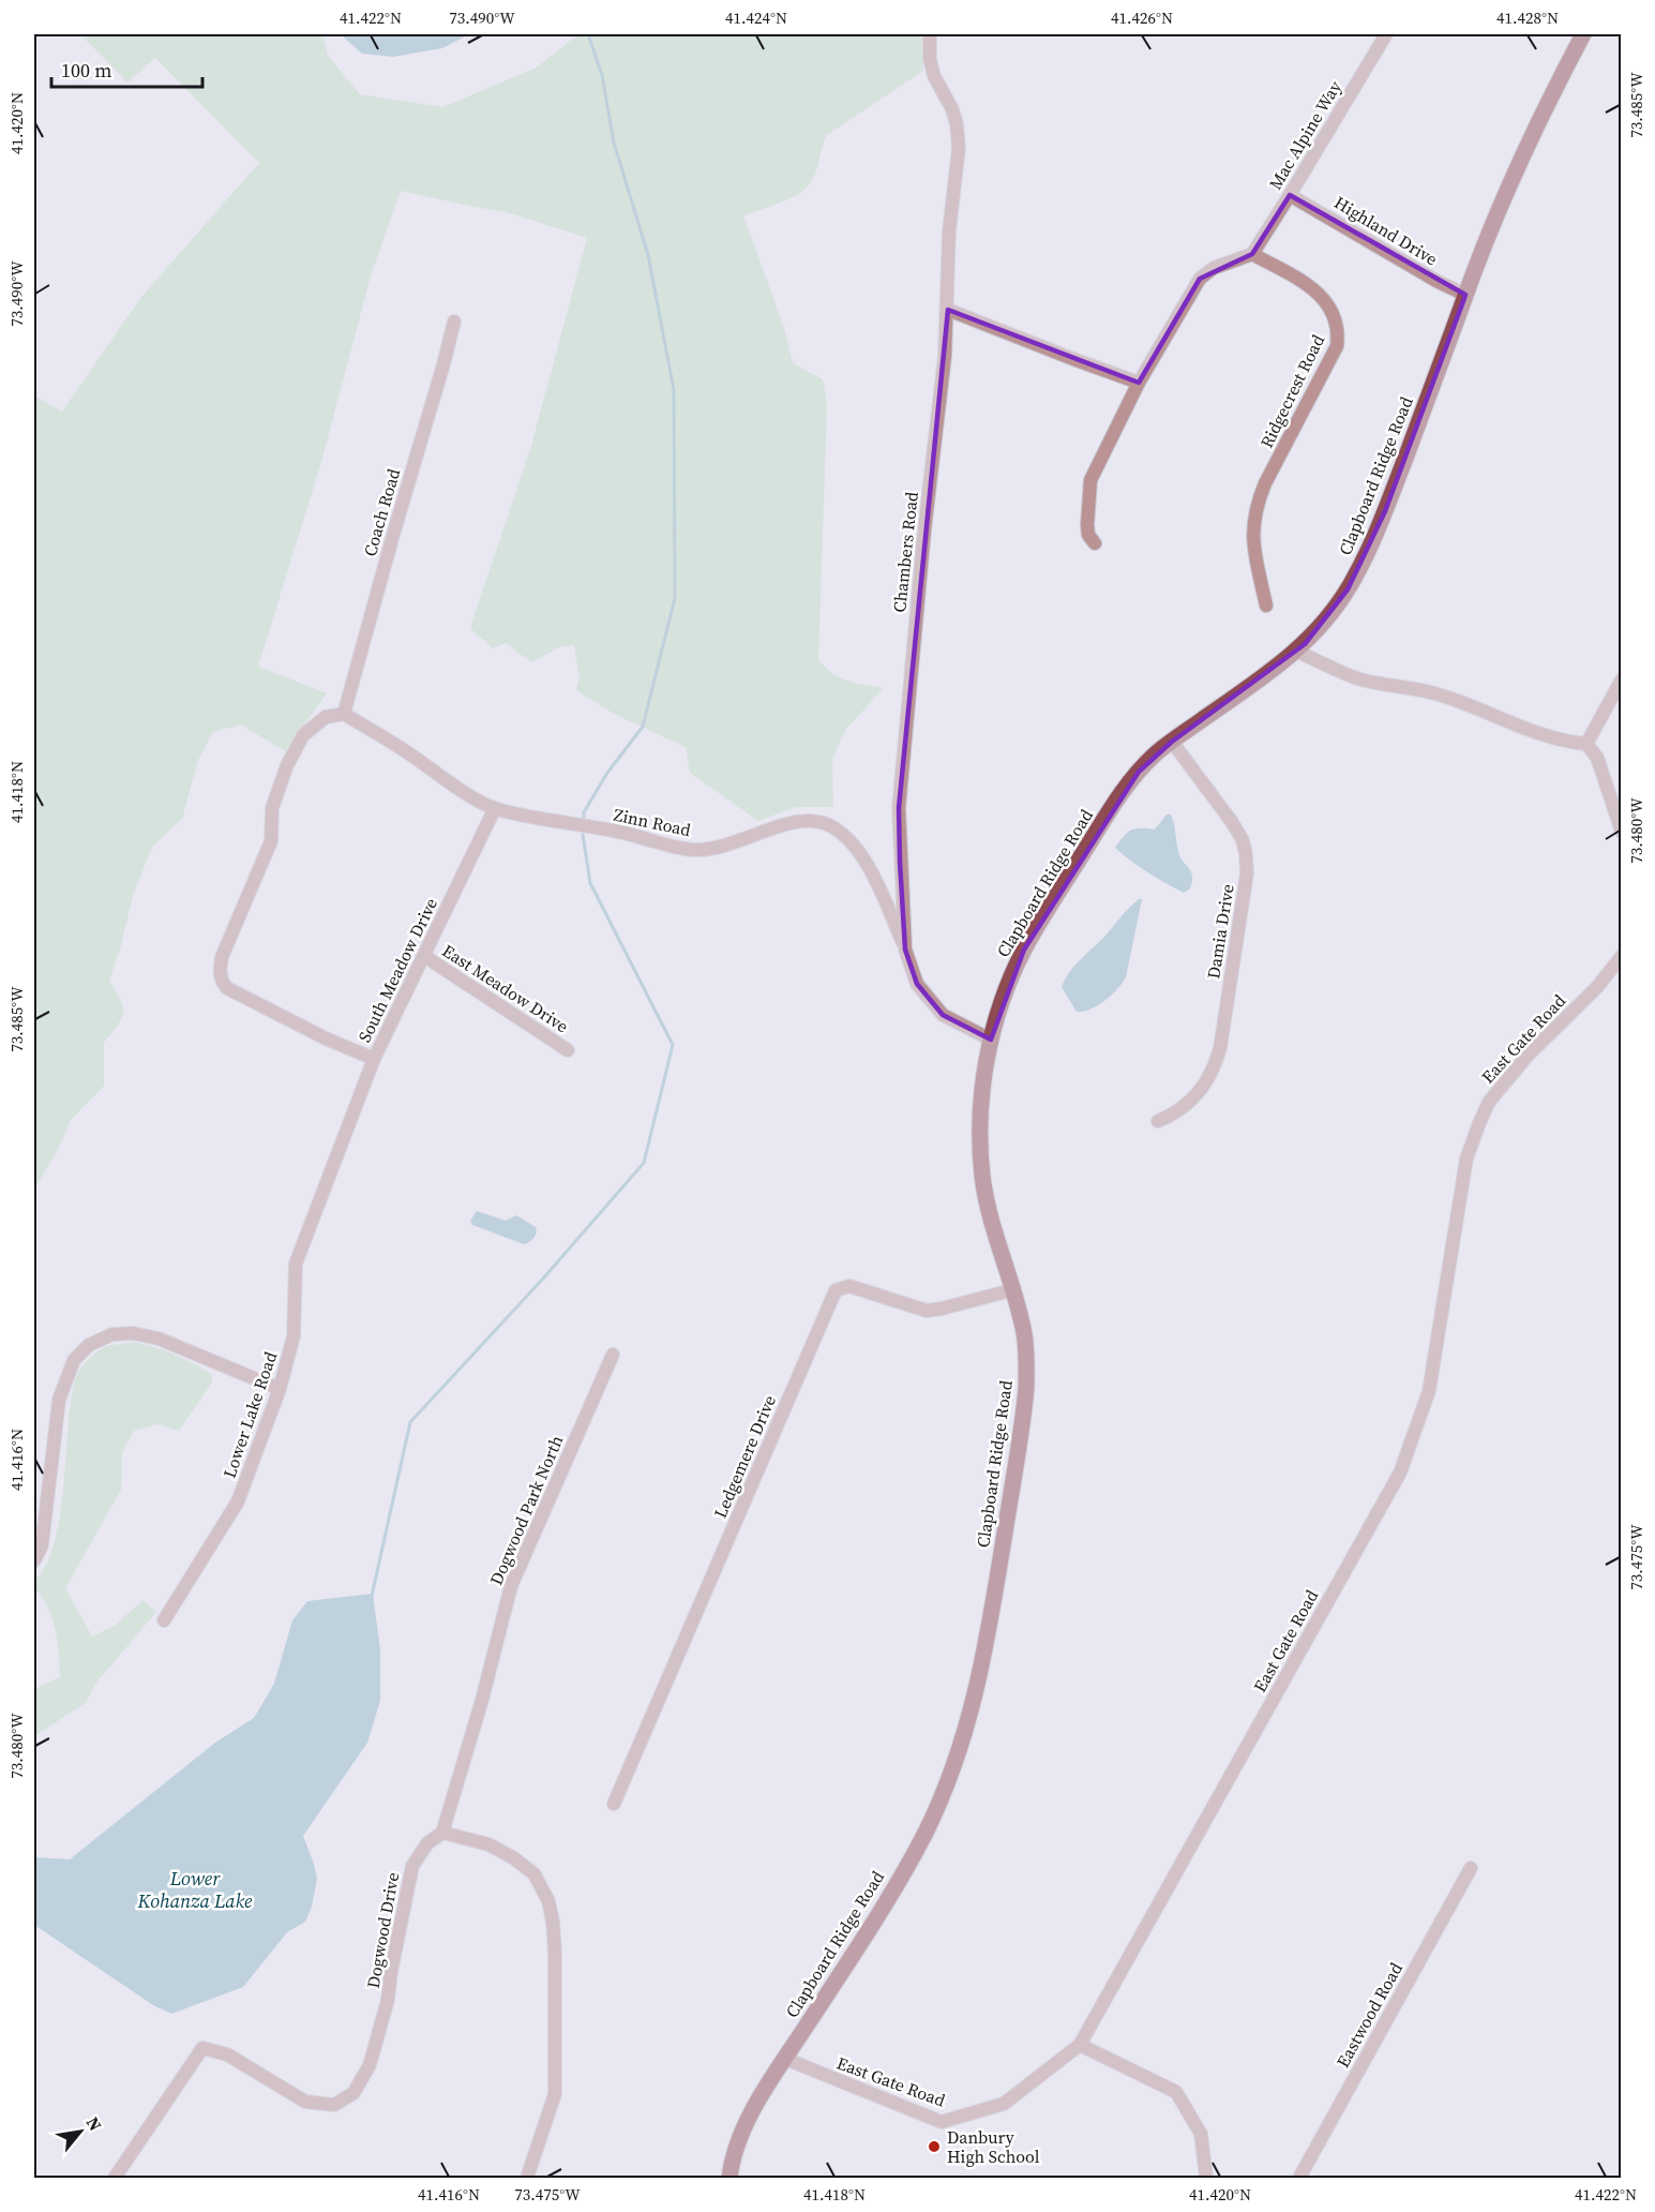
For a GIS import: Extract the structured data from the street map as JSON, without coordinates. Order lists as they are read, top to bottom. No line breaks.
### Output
{"streets":{"main road":["Clapboard Ridge Road"],"street":["Mac Alpine Way","Highland Drive","Ridgecrest Road","Coach Road","Chambers Road","Zinn Road","Damia Drive","South Meadow Drive","East Meadow Drive","East Gate Road","Lower Lake Road","Ledgemere Drive","Dogwood Park North","Dogwood Drive","Eastwood Road"]},"crossings":[["Mac Alpine Way","Highland Drive"],["Mac Alpine Way","Ridgecrest Road"],["Highland Drive","Clapboard Ridge Road"],["Clapboard Ridge Road","Chambers Road"],["Clapboard Ridge Road","Damia Drive"],["Clapboard Ridge Road","East Gate Road"],["Clapboard Ridge Road","Ledgemere Drive"],["Coach Road","Zinn Road"],["Coach Road","South Meadow Drive"],["Chambers Road","Zinn Road"],["Zinn Road","South Meadow Drive"],["South Meadow Drive","East Meadow Drive"],["South Meadow Drive","Lower Lake Road"],["Dogwood Park North","Dogwood Drive"]],"water":["Lower Kohanza Lake"],"places":["Danbury High School"],"scale_bar":"100 m","north":"top right","coordinates":["41.422°N","73.490°W","41.424°N","41.426°N","41.428°N","73.485°W","41.420°N","41.418°N","73.480°W","41.416°N","73.475°W"]}
